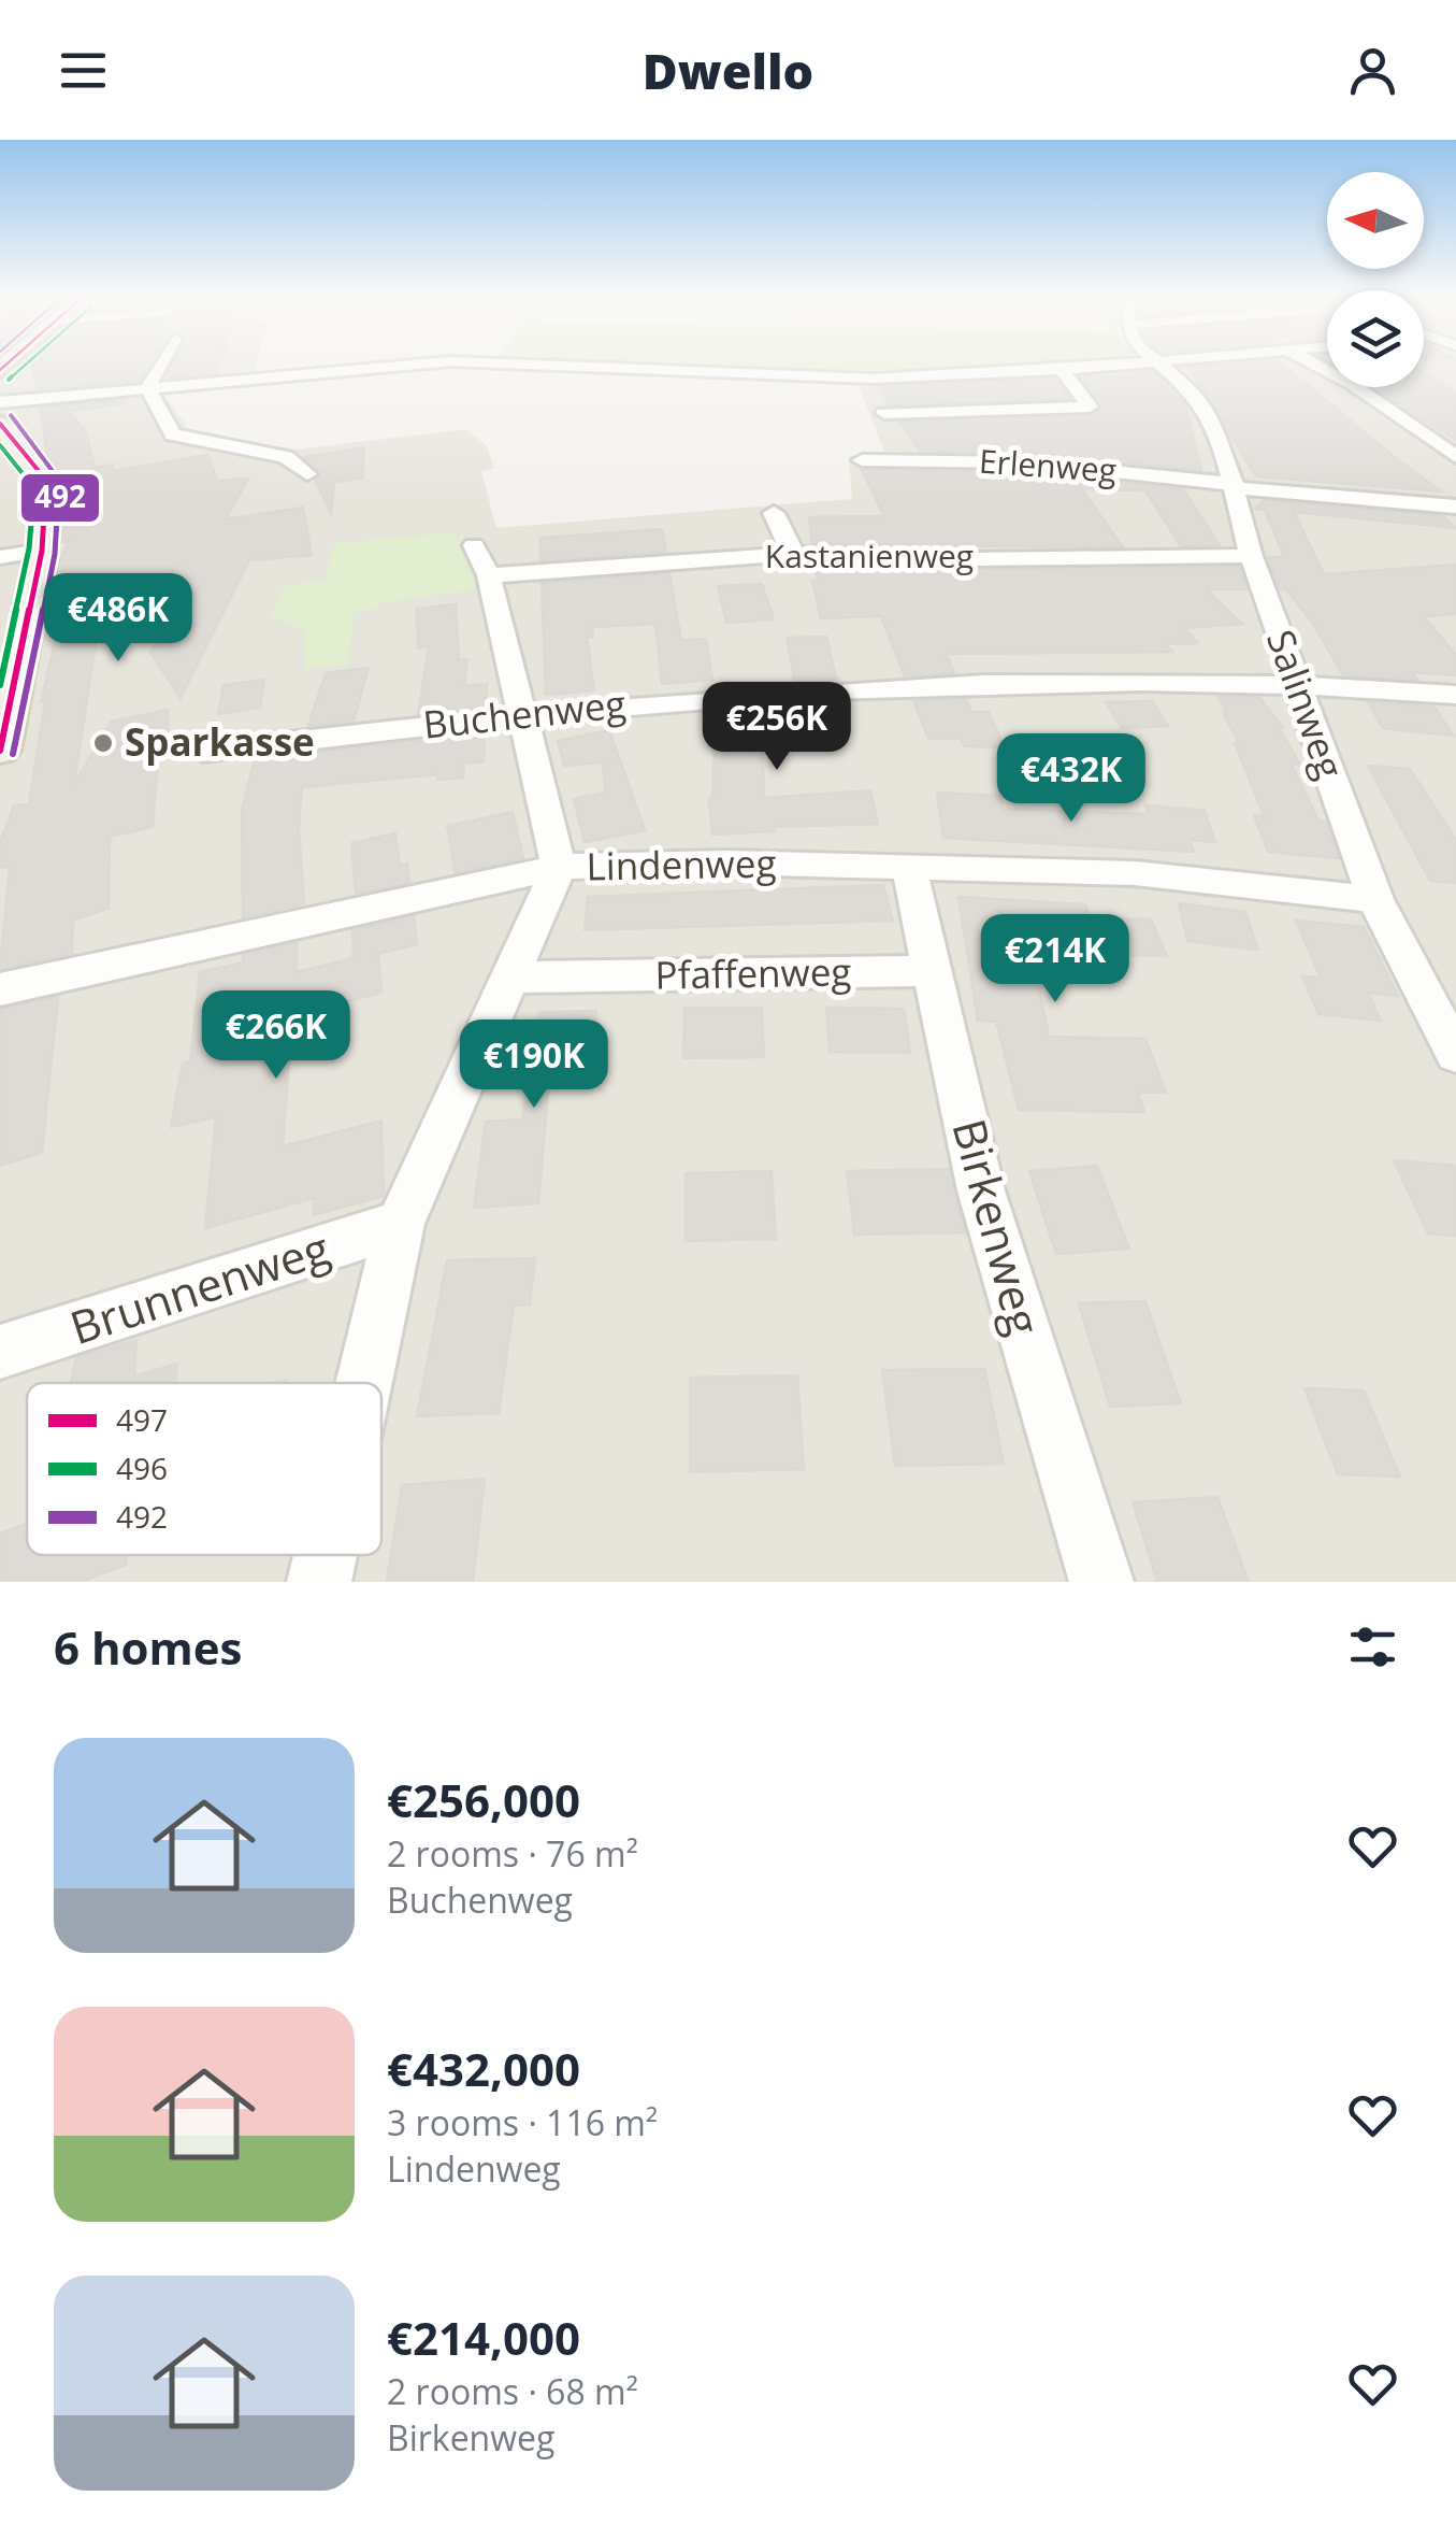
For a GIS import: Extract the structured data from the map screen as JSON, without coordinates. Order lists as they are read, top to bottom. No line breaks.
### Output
{"streets":{"street":["Erlenweg","Kastanienweg","Salinweg","Buchenweg","Lindenweg","Pfaffenweg","Birkenweg","Brunnenweg"]},"crossings":[["Erlenweg","Salinweg"],["Kastanienweg","Salinweg"],["Kastanienweg","Buchenweg"],["Salinweg","Buchenweg"],["Salinweg","Lindenweg"],["Lindenweg","Birkenweg"],["Pfaffenweg","Birkenweg"]],"places":["Sparkasse"],"lines":["transit line 497","transit line 496","transit line 492"],"legend":["497","496","492"],"north":"left","page":{"header":"Dwello","price":["€486K","€256K","€432K","€214K","€266K","€190K"],"heading":"6 homes","list":[{"name":"€256,000","note":"2 rooms · 76 m² · Buchenweg"},{"name":"€432,000","note":"3 rooms · 116 m² · Lindenweg"},{"name":"€214,000","note":"2 rooms · 68 m² · Birkenweg"}]}}
